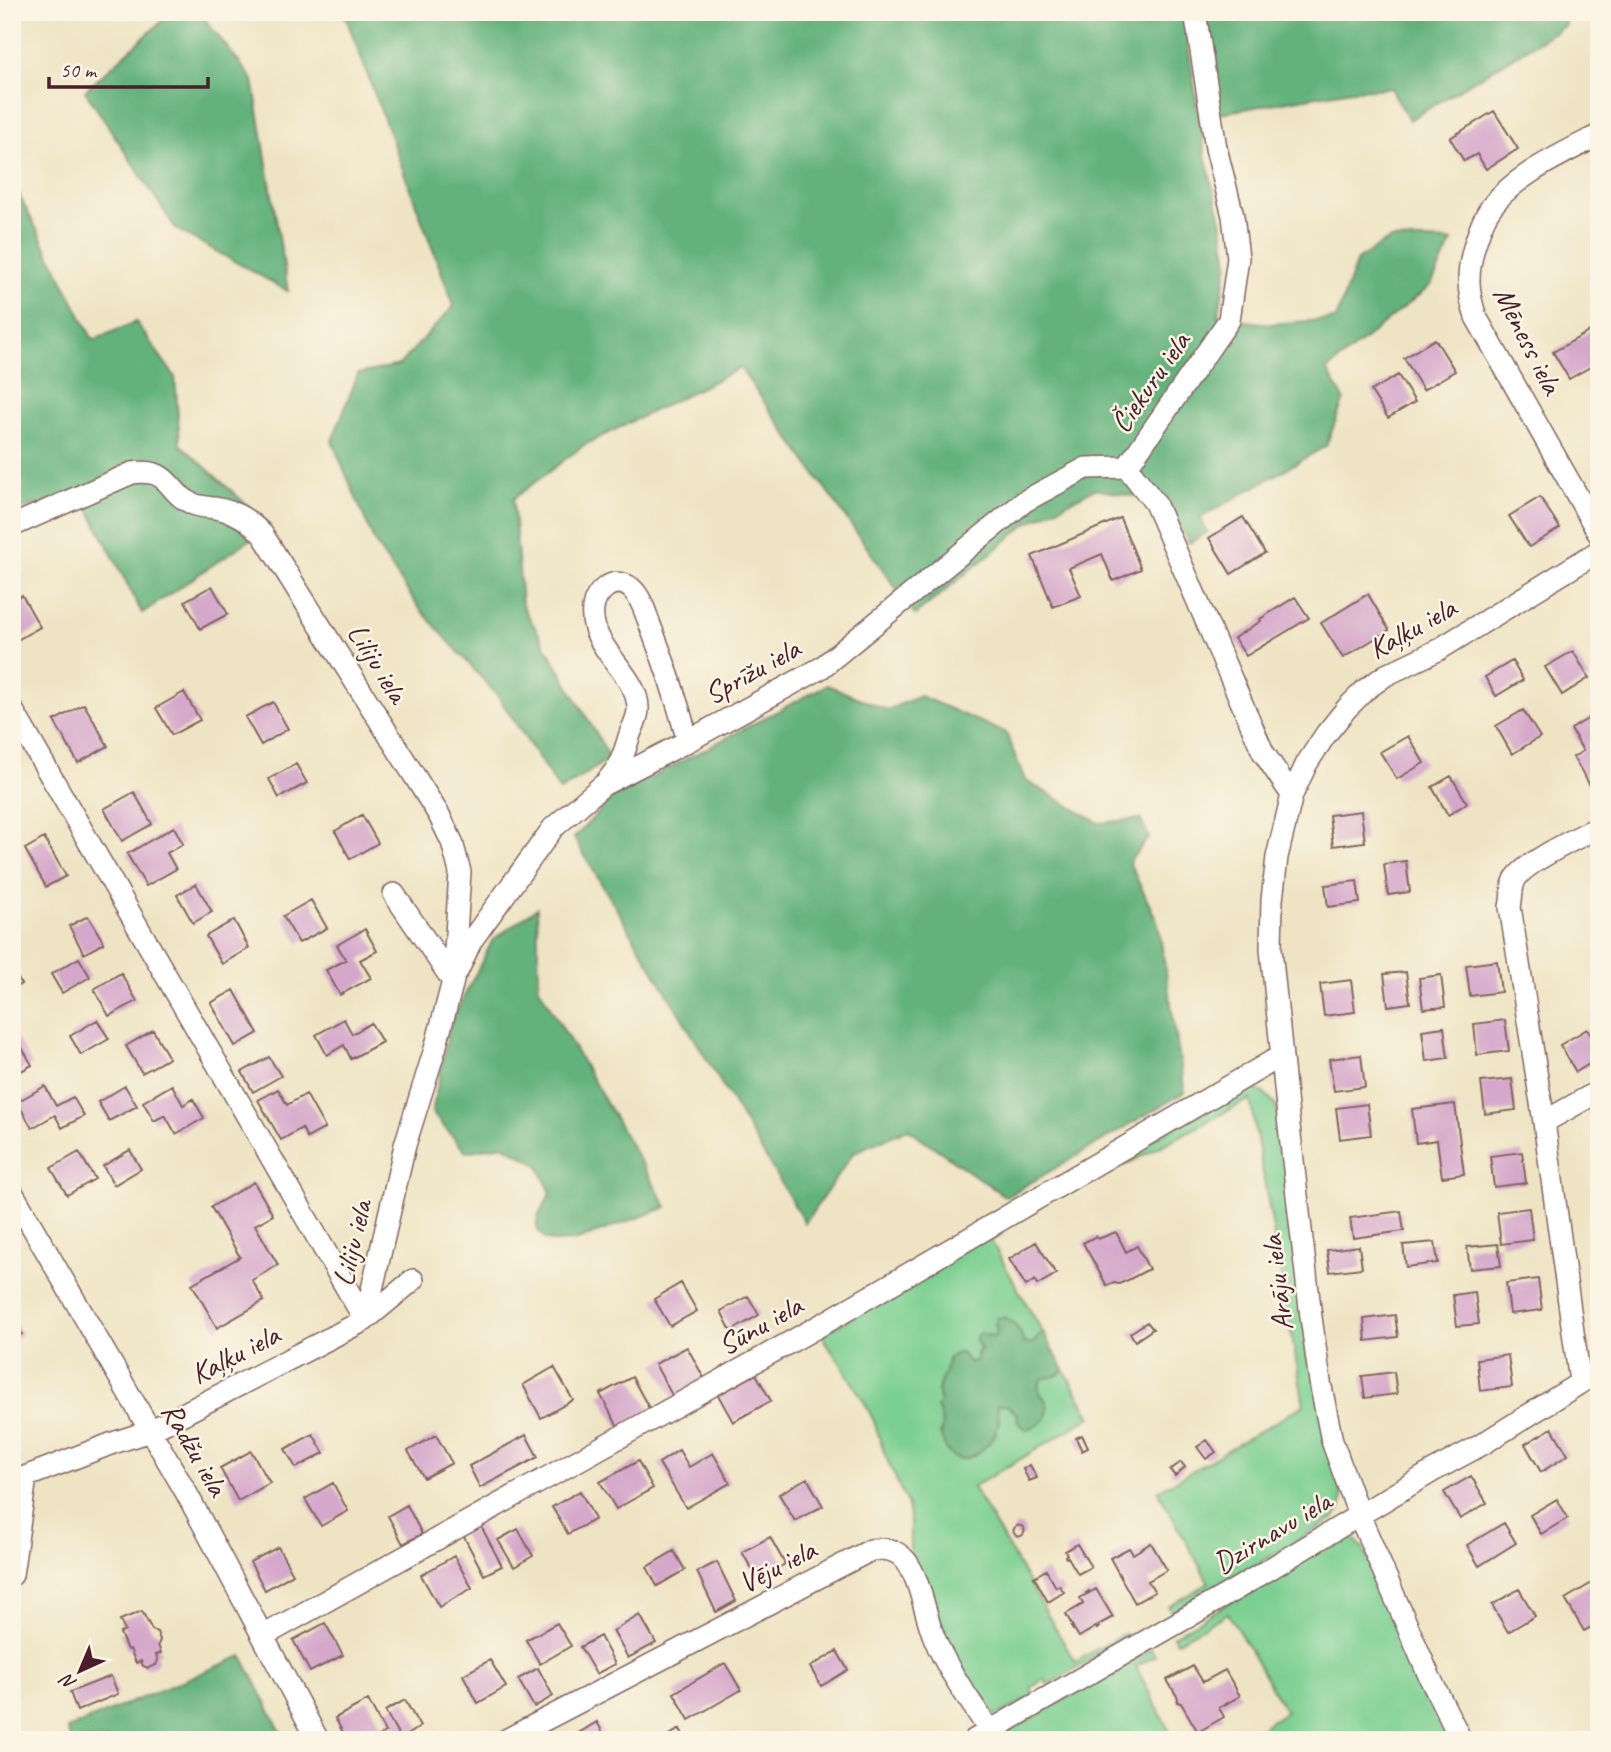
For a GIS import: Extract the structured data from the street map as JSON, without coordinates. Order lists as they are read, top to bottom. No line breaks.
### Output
{"streets":{"street":["Mēness iela","Čiekuru iela","Kaļķu iela","Liliju iela","Sprīžu iela","Arāju iela","Sūnu iela","Radžu iela","Dzirnavu iela","Vēju iela"]},"crossings":[["Čiekuru iela","Kaļķu iela"],["Čiekuru iela","Sprīžu iela"],["Čiekuru iela","Arāju iela"],["Kaļķu iela","Liliju iela"],["Kaļķu iela","Arāju iela"],["Kaļķu iela","Radžu iela"],["Liliju iela","Sprīžu iela"],["Arāju iela","Sūnu iela"],["Arāju iela","Dzirnavu iela"],["Sūnu iela","Radžu iela"],["Dzirnavu iela","Vēju iela"]],"scale_bar":"50 m","north":"bottom left"}
